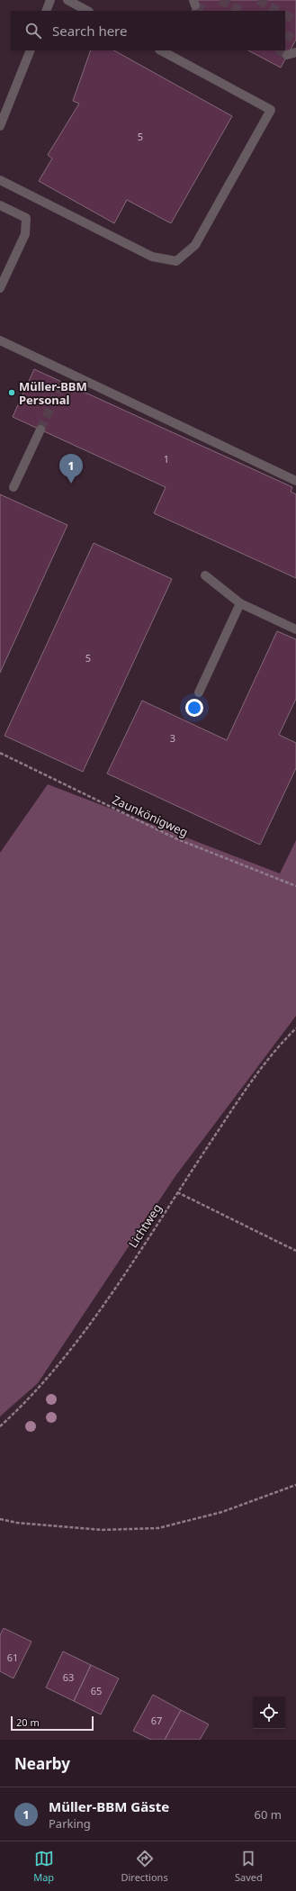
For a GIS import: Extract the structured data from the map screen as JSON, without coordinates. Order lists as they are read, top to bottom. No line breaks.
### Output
{"streets":{"path":["Zaunkönigweg","Lichtweg"]},"places":["Müller-BBM Personal"],"house_numbers":["5","1","5","3","61","63","65","67"],"scale_bar":"20 m","page":{"search":"Search here","pins":"1","scale":"20 m","heading":"Nearby","list":[{"mark":"1","name":"Müller-BBM Gäste","note":"Parking","value":"60 m"}],"nav":["Map","Directions","Saved"]}}
